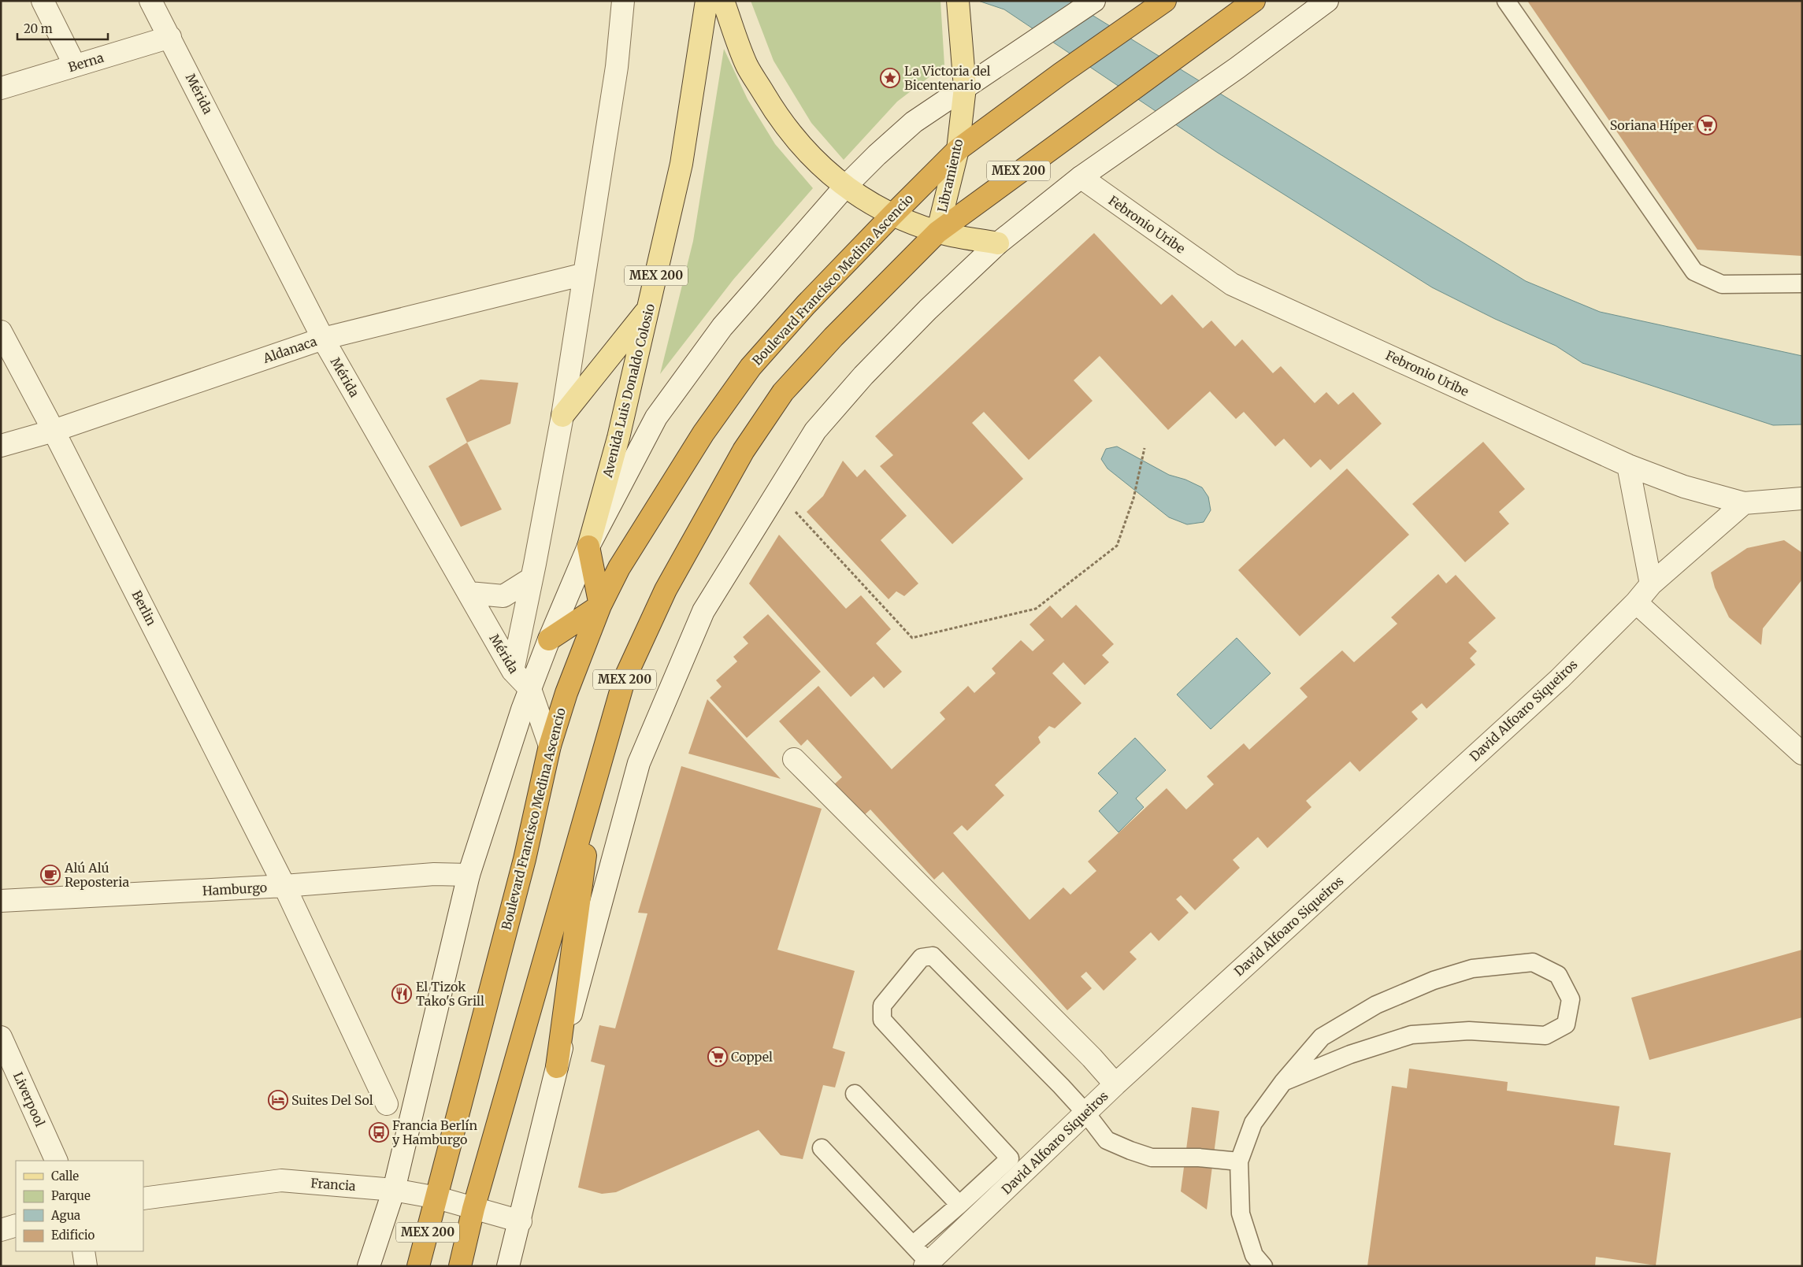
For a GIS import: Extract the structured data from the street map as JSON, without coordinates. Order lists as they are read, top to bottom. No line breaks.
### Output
{"streets":{"highway":["MEX 200","Boulevard Francisco Medina Ascencio"],"main road":["Libramiento","Avenida Luis Donaldo Colosio"],"street":["Berna","Mérida","Febronio Uribe","Aldanaca","Berlin","David Alfoaro Siqueiros","Hamburgo","Liverpool","Francia"]},"crossings":[["Berna","Mérida"],["Mérida","Boulevard Francisco Medina Ascencio"],["Mérida","Aldanaca"],["MEX 200","Libramiento"],["MEX 200","Francia"],["Libramiento","Boulevard Francisco Medina Ascencio"],["Febronio Uribe","David Alfoaro Siqueiros"],["Boulevard Francisco Medina Ascencio","Francia"],["Aldanaca","Berlin"],["Berlin","Hamburgo"]],"places":{"place":["La Victoria del Bicentenario"],"supermarket":["Soriana Híper","Coppel"],"cafe":["Alú Alú Reposteria"],"restaurant":["El Tizok Tako's Grill"],"hotel":["Suites Del Sol"],"bus stop":["Francia Berlín y Hamburgo"]},"legend":["Calle","Parque","Agua","Edificio"],"scale_bar":"20 m"}
